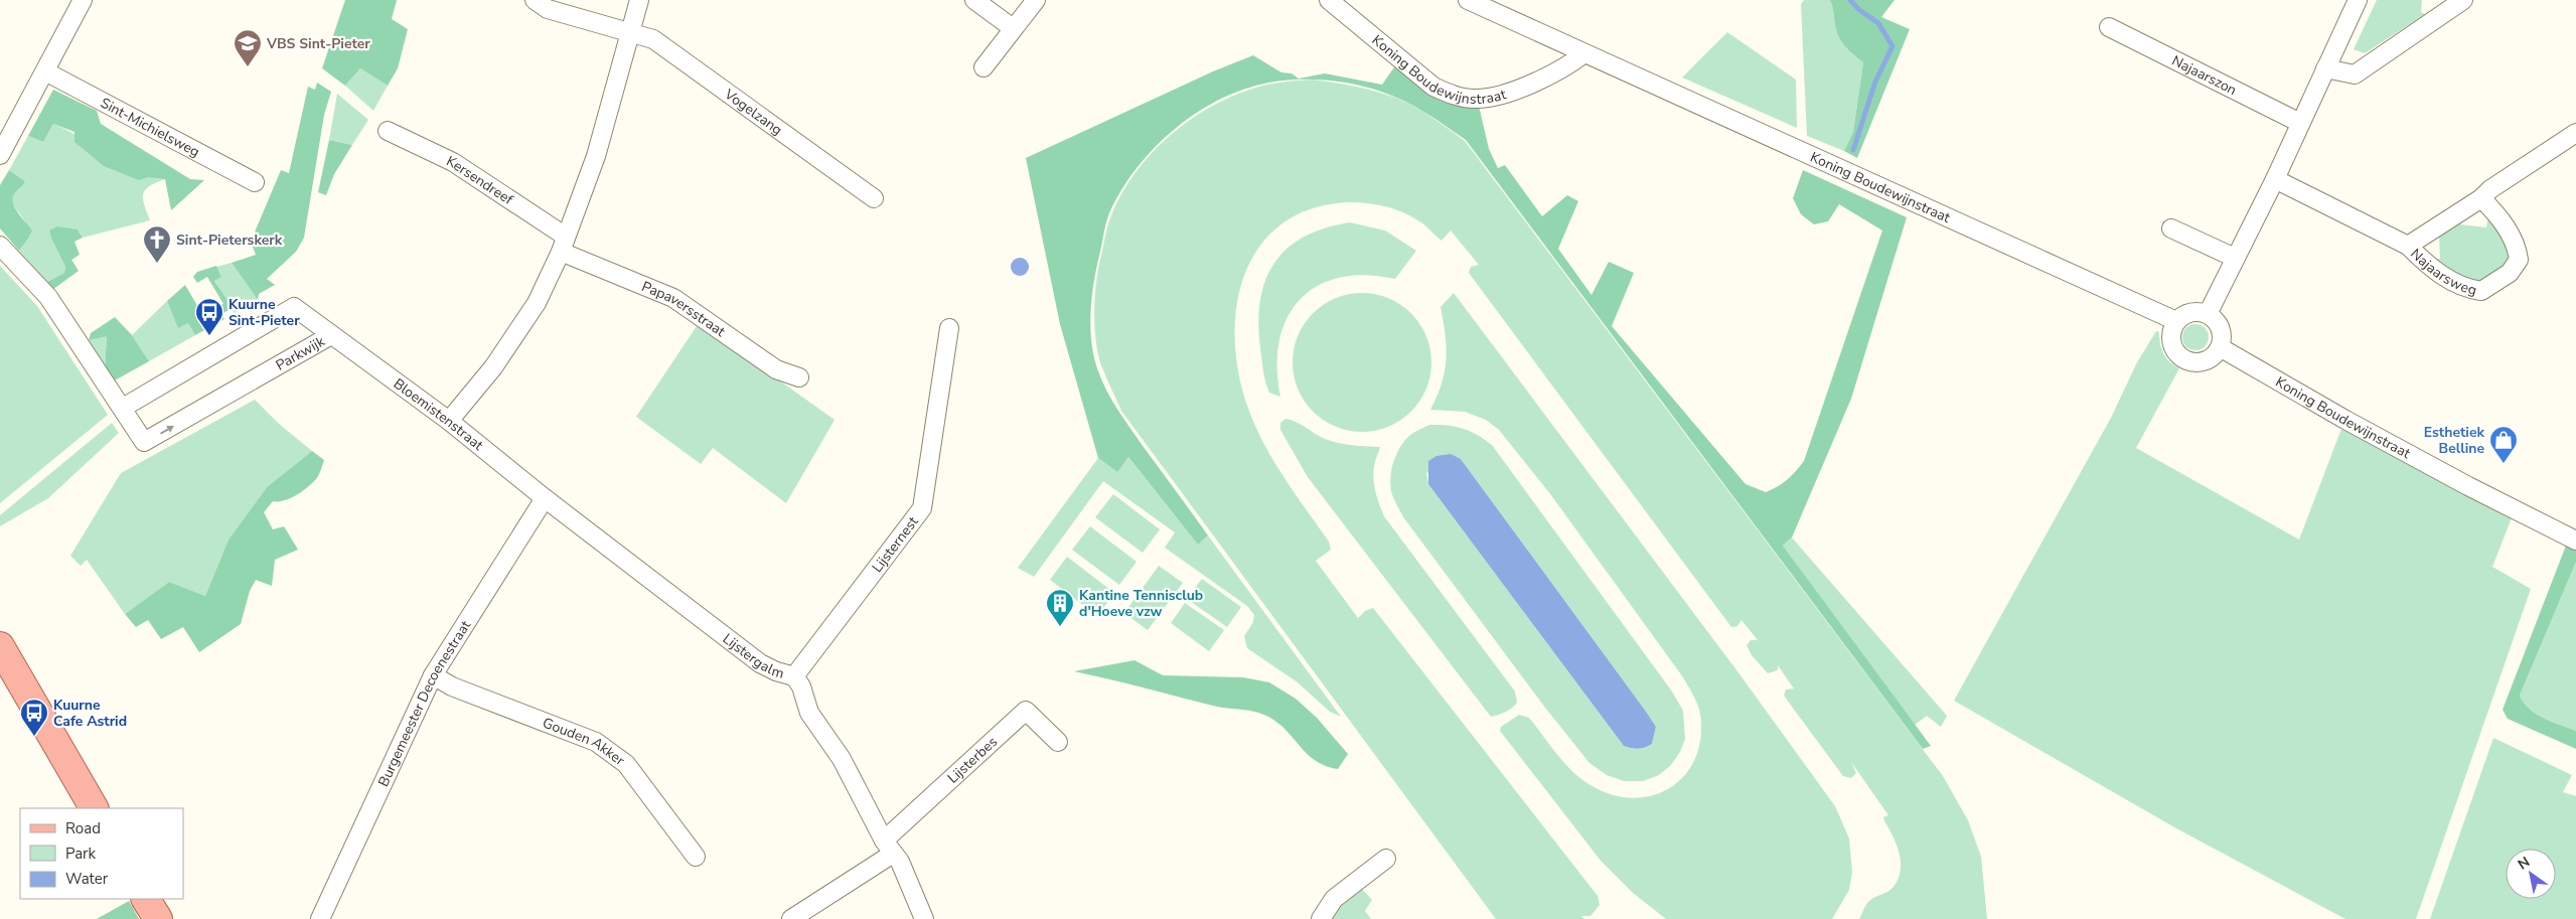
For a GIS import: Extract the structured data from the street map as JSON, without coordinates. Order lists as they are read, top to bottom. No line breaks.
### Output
{"streets":{"street":["Koning Boudewijnstraat","Najaarszon","Vogelzang","Sint-Michielsweg","Kersendreef","Najaarsweg","Papaversstraat","Parkwijk","Bloemistenstraat","Lijsternest","Lijstergalm","Burgemeester Decoenestraat","Gouden Akker","Lijsterbes"]},"crossings":[["Kersendreef","Papaversstraat"],["Parkwijk","Bloemistenstraat"],["Bloemistenstraat","Lijstergalm"],["Bloemistenstraat","Burgemeester Decoenestraat"],["Lijsternest","Lijstergalm"],["Lijstergalm","Burgemeester Decoenestraat"],["Lijstergalm","Lijsterbes"],["Burgemeester Decoenestraat","Gouden Akker"]],"places":{"school or university":["VBS Sint-Pieter"],"church":["Sint-Pieterskerk"],"bus stop":["Kuurne Sint-Pieter","Kuurne Cafe Astrid"],"shop":["Esthetiek Belline"],"building":["Kantine Tennisclub d'Hoeve vzw"]},"legend":["Road","Park","Water"],"north":"top left"}
